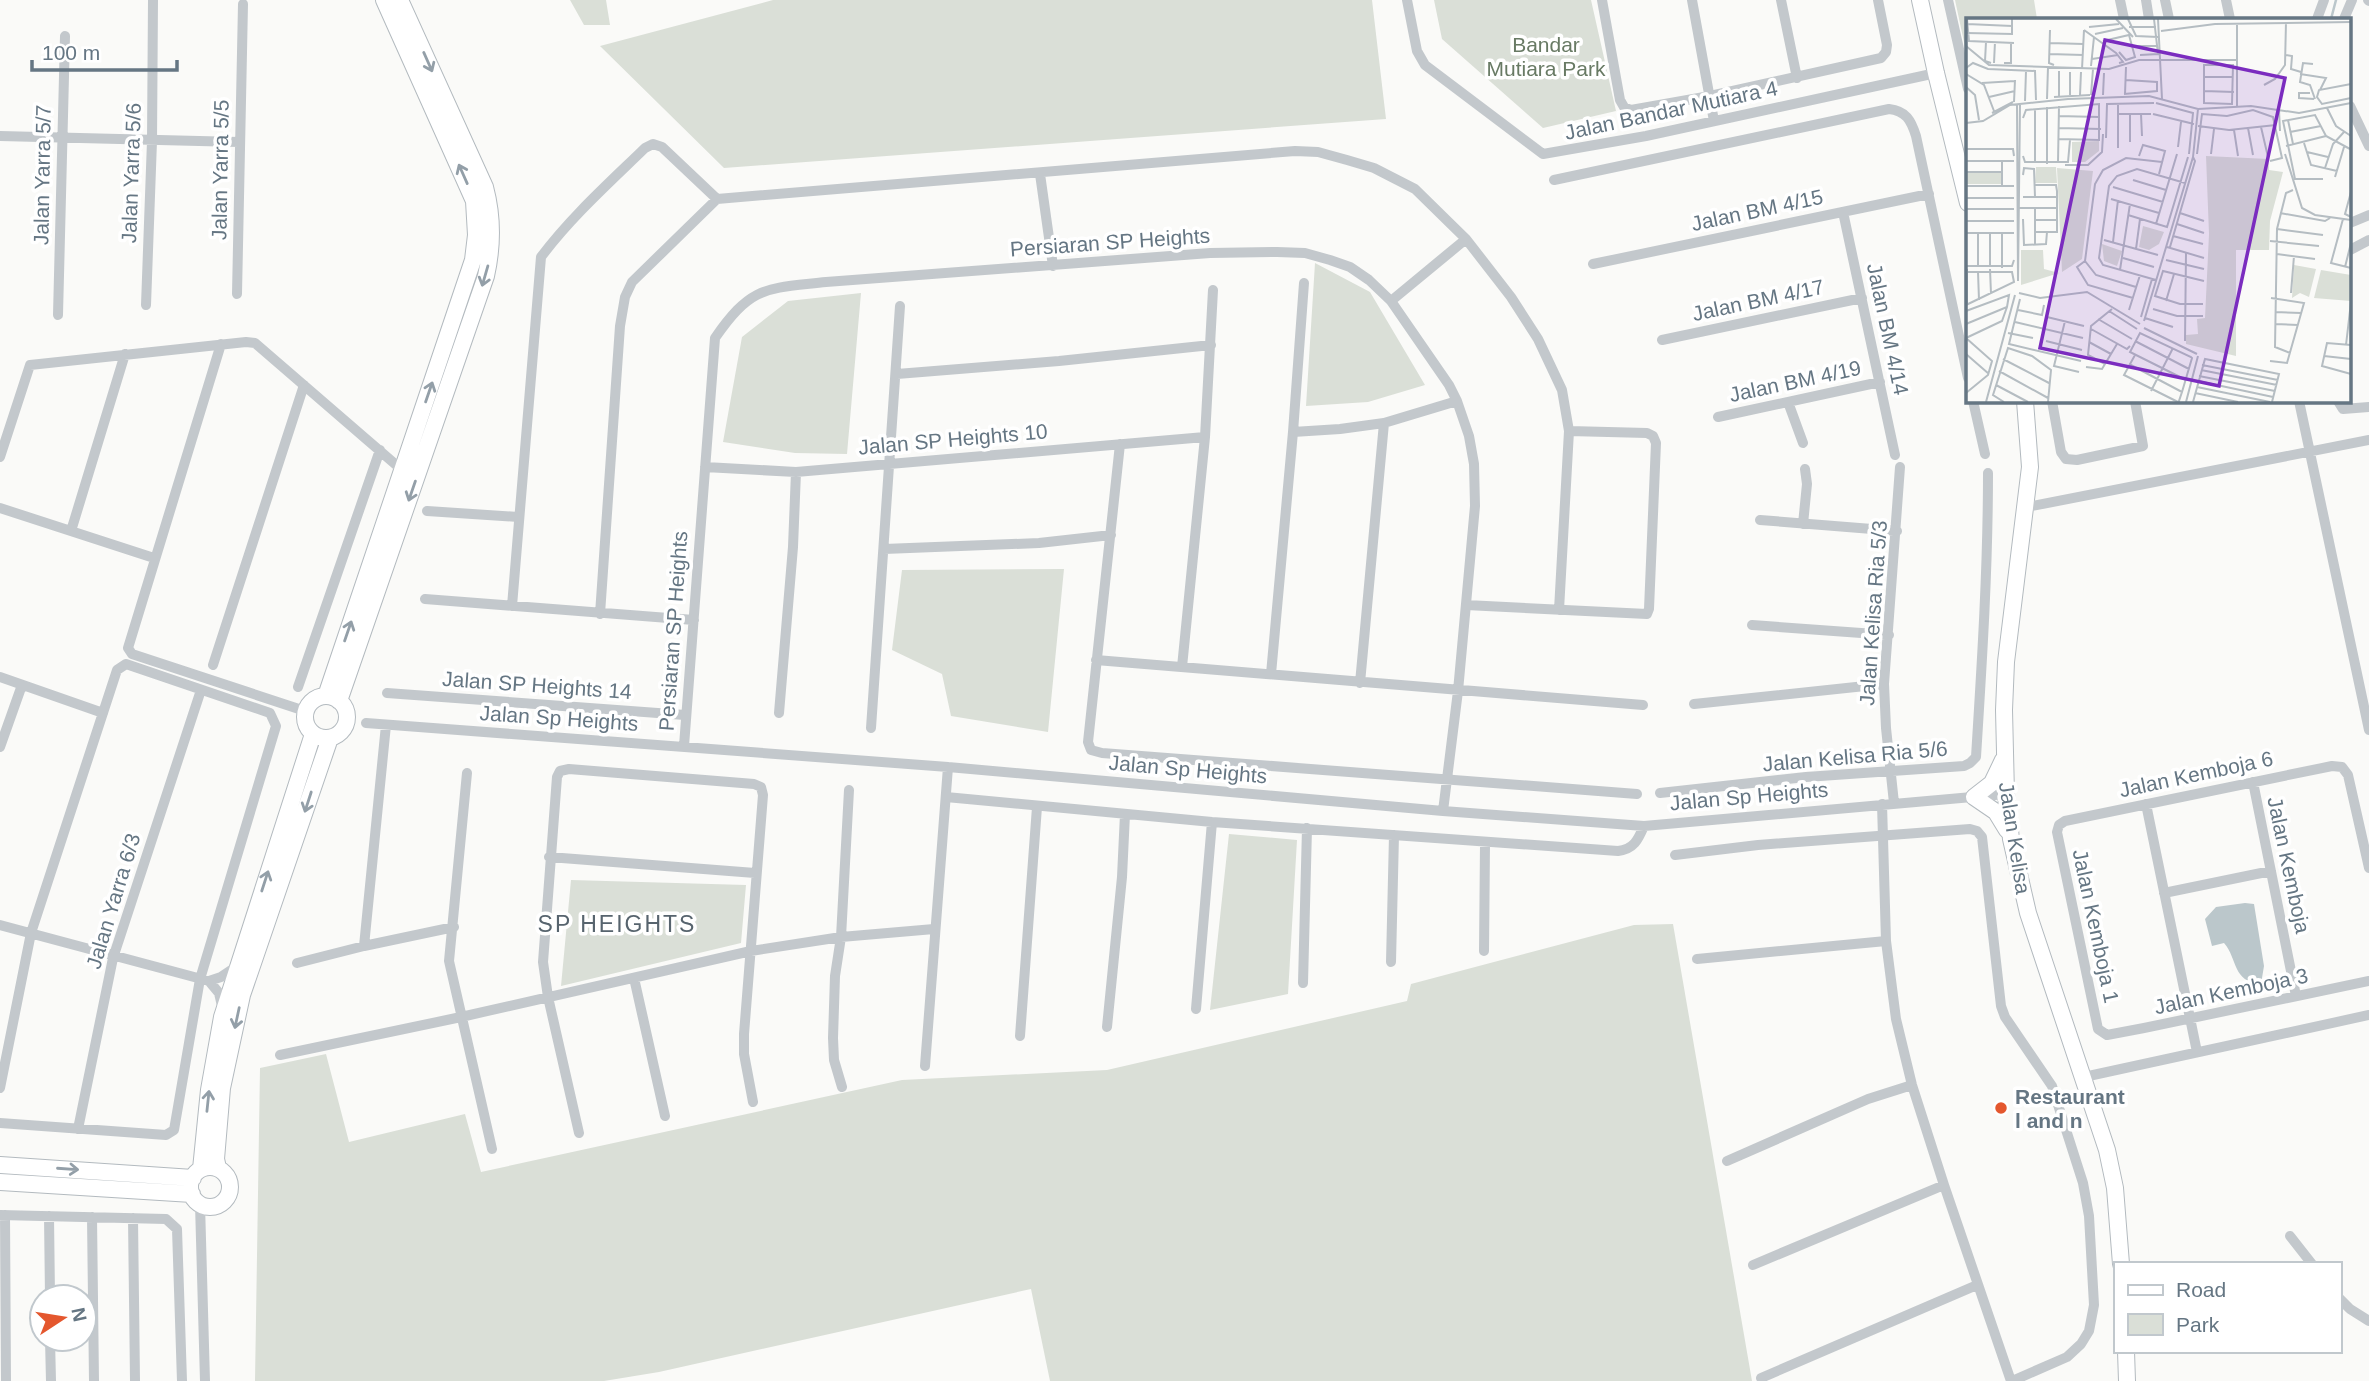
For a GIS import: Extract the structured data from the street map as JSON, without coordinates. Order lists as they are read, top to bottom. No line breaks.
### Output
{"streets":{"street":["Jalan Bandar Mutiara 4","Jalan Yarra 5/5","Jalan Yarra 5/6","Jalan Yarra 5/7","Jalan BM 4/15","Persiaran SP Heights","Jalan BM 4/17","Jalan BM 4/14","Jalan BM 4/19","Jalan SP Heights 10","Jalan Kelisa Ria 5/3","Jalan SP Heights 14","Jalan Sp Heights","Jalan Kelisa Ria 5/6","Jalan Kemboja 6","Jalan Kelisa","Jalan Kemboja","Jalan Yarra 6/3","Jalan Kemboja 1","Jalan Kemboja 3"]},"crossings":[["Jalan BM 4/15","Jalan BM 4/14"],["Persiaran SP Heights","Jalan SP Heights 10"],["Persiaran SP Heights","Jalan SP Heights 14"],["Persiaran SP Heights","Jalan Sp Heights"],["Jalan BM 4/17","Jalan BM 4/14"],["Jalan BM 4/14","Jalan BM 4/19"],["Jalan Kelisa Ria 5/3","Jalan Sp Heights"],["Jalan Kelisa Ria 5/3","Jalan Kelisa Ria 5/6"],["Jalan Sp Heights","Jalan Kelisa"],["Jalan Kemboja 6","Jalan Kemboja"],["Jalan Kemboja 6","Jalan Kemboja 1"],["Jalan Kemboja","Jalan Kemboja 3"],["Jalan Kemboja 1","Jalan Kemboja 3"]],"districts":["SP HEIGHTS"],"parks":["Bandar Mutiara Park"],"places":["Restaurant l and n"],"legend":["Road","Park"],"scale_bar":"100 m","north":"right"}
